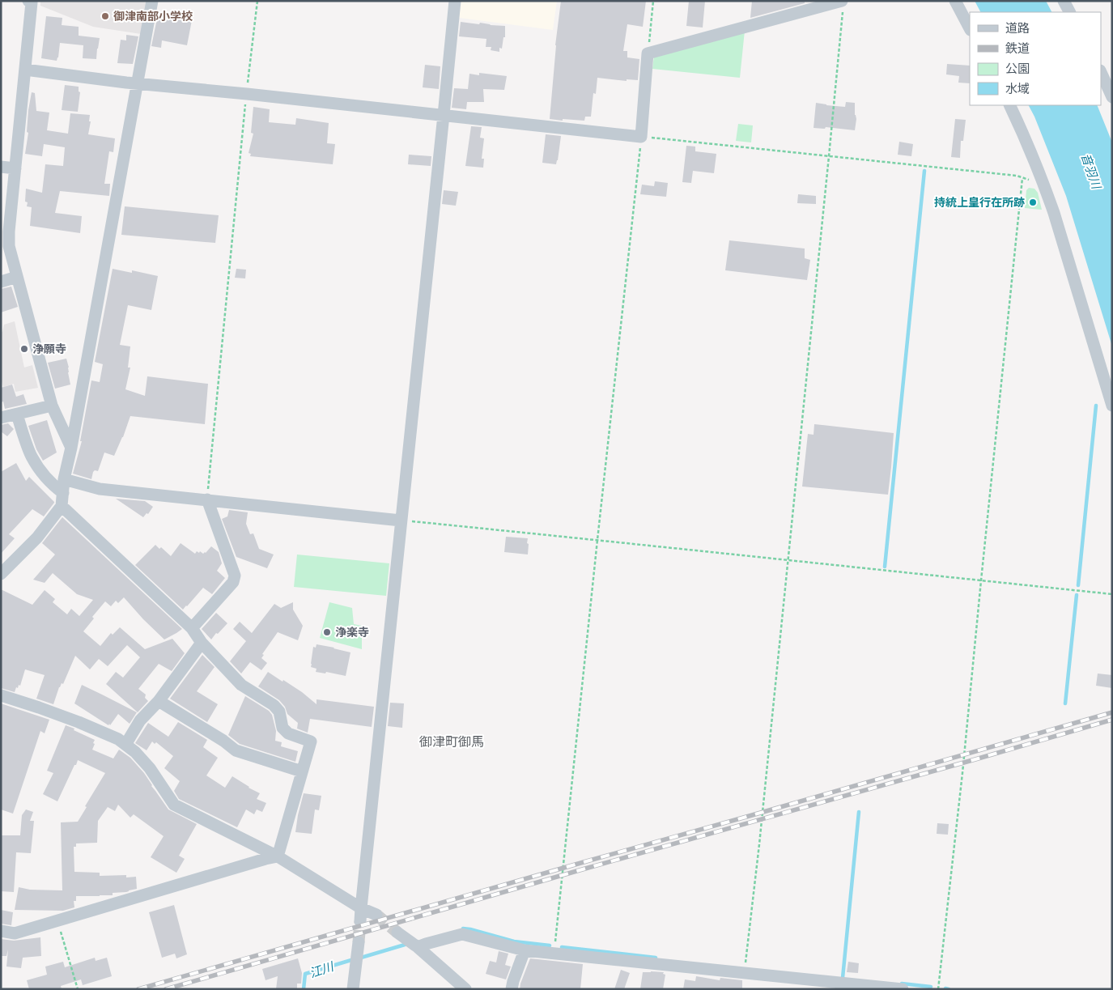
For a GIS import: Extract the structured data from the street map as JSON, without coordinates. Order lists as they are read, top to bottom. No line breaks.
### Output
{"districts":["御津町御馬"],"water":["音羽川","江川"],"places":["御津南部小学校","持統上皇行在所跡","浄願寺","浄楽寺"],"legend":["道路","鉄道","公園","水域"]}
